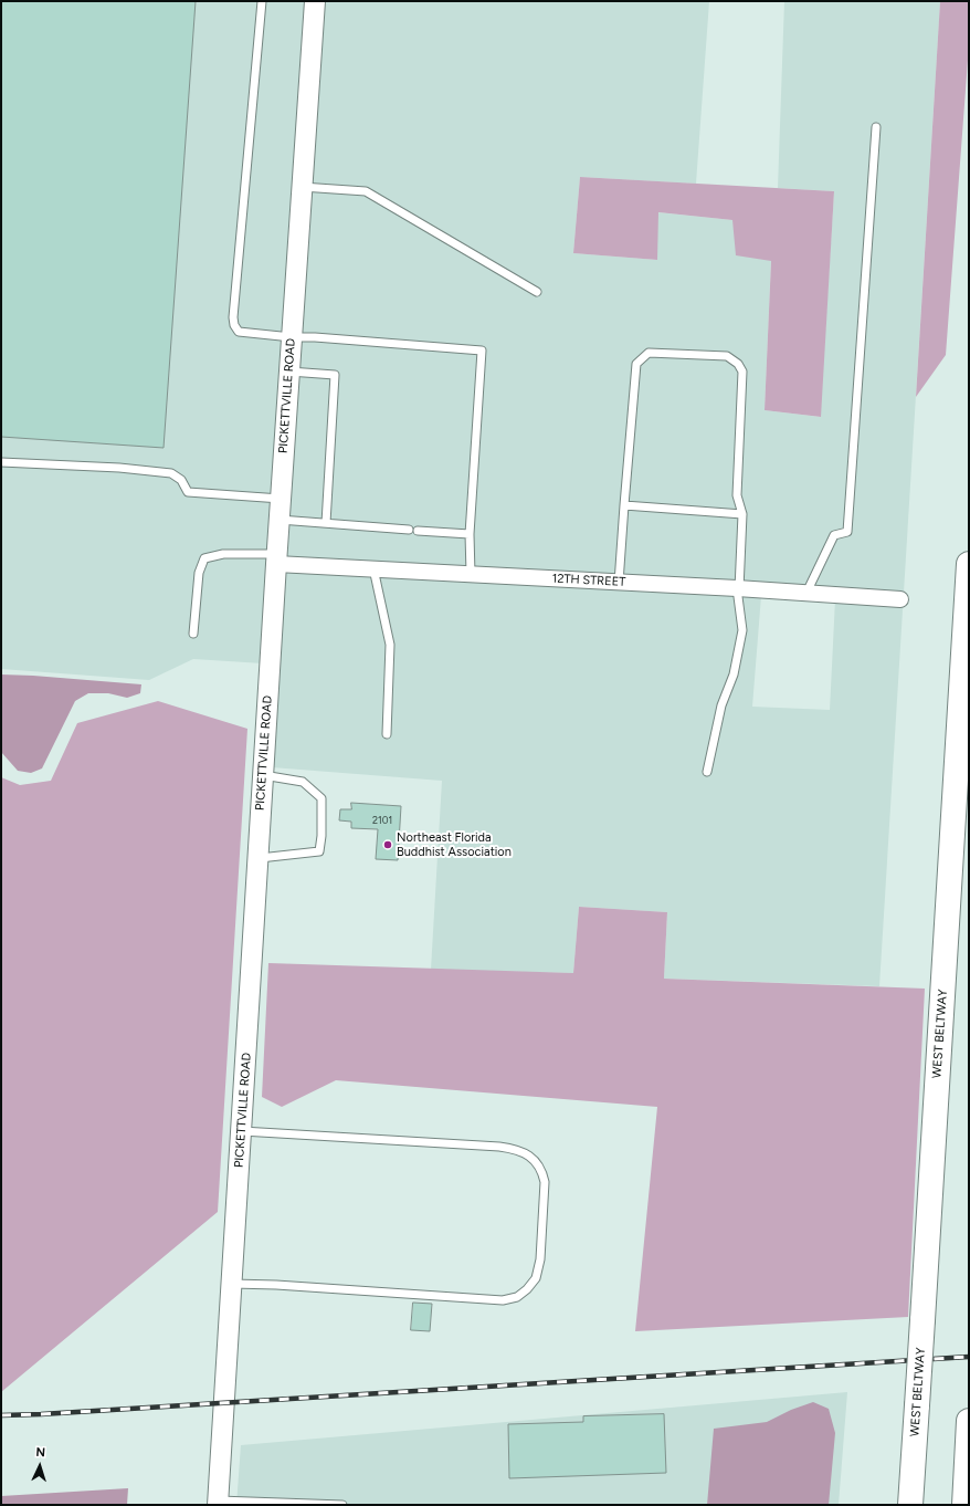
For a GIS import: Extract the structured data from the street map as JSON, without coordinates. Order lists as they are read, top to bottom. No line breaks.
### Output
{"streets":{"highway":["WEST BELTWAY"],"street":["PICKETTVILLE ROAD","12TH STREET"]},"crossings":[["PICKETTVILLE ROAD","12TH STREET"]],"places":["Northeast Florida Buddhist Association"],"house_numbers":["2101"],"north":"top"}
